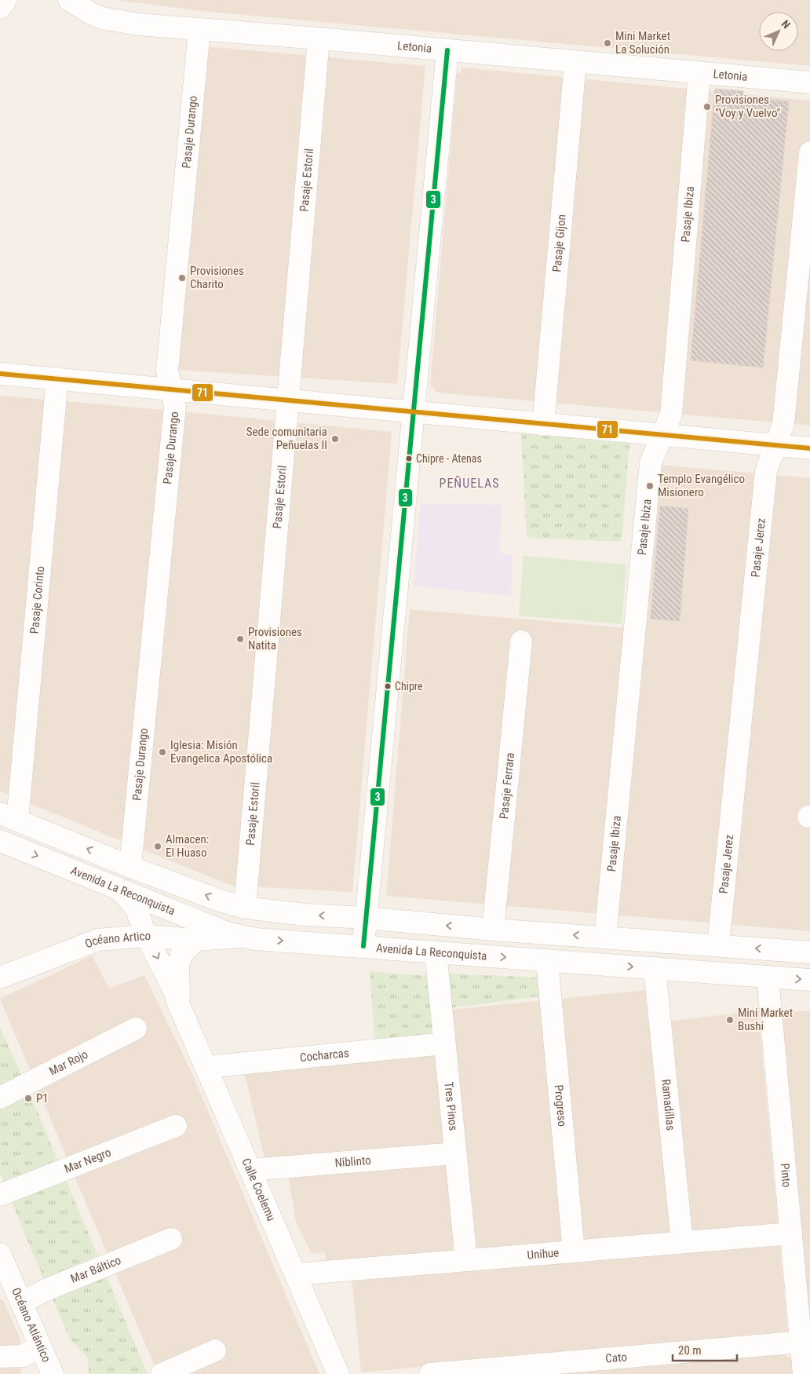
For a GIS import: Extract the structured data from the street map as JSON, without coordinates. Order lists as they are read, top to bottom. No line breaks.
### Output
{"streets":{"street":["Letonia","Pasaje Durango","Pasaje Estoril","Pasaje Ibiza","Pasaje Gijon","Pasaje Jerez","Pasaje Corinto","Pasaje Ferrara","Avenida La Reconquista","Océano Artico","Cocharcas","Mar Rojo","Tres Pinos","Progreso","Ramadillas","Mar Negro","Niblinto","Pinto","Calle Coelemu","Unihue","Mar Báltico","Océano Atlántico","Cato"]},"crossings":[["Letonia","Pasaje Durango"],["Letonia","Pasaje Estoril"],["Letonia","Pasaje Ibiza"],["Letonia","Pasaje Gijon"],["Pasaje Durango","Avenida La Reconquista"],["Pasaje Estoril","Avenida La Reconquista"],["Pasaje Ibiza","Avenida La Reconquista"],["Pasaje Jerez","Avenida La Reconquista"],["Pasaje Corinto","Avenida La Reconquista"],["Pasaje Ferrara","Avenida La Reconquista"],["Avenida La Reconquista","Océano Artico"],["Avenida La Reconquista","Tres Pinos"],["Avenida La Reconquista","Progreso"],["Avenida La Reconquista","Ramadillas"],["Avenida La Reconquista","Pinto"],["Avenida La Reconquista","Calle Coelemu"],["Océano Artico","Calle Coelemu"],["Cocharcas","Tres Pinos"],["Cocharcas","Calle Coelemu"],["Tres Pinos","Niblinto"],["Tres Pinos","Unihue"],["Progreso","Unihue"],["Ramadillas","Unihue"],["Niblinto","Calle Coelemu"],["Pinto","Unihue"],["Pinto","Cato"],["Calle Coelemu","Unihue"],["Mar Báltico","Océano Atlántico"]],"districts":["PEÑUELAS"],"places":["Mini Market La Solución","Provisiones \"Voy y Vuelvo\"","Provisiones Charito","Sede comunitaria Peñuelas II","Chipre - Atenas","Templo Evangélico Misionero","Provisiones Natita","Chipre","Iglesia: Misión Evangelica Apostólica","Almacen: El Huaso","Mini Market Bushi","P1"],"lines":["transit line 3","transit line 71"],"scale_bar":"20 m","north":"top right"}
